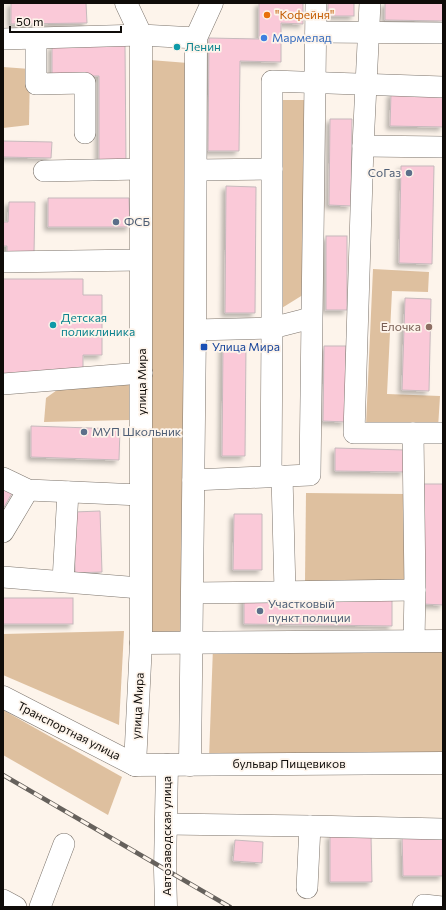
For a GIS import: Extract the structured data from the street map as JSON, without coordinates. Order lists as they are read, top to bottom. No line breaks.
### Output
{"streets":{"main road":["улица Мира","Транспортная улица","бульвар Пищевиков","Автозаводская улица"]},"crossings":[["улица Мира","Транспортная улица"],["улица Мира","бульвар Пищевиков"],["Транспортная улица","бульвар Пищевиков"],["бульвар Пищевиков","Автозаводская улица"]],"places":{"other":["\"Кофейня\"","Мармелад","Ленин","СоГаз","ФСБ","Детская поликлиника","Елочка","МУП Школьник","Участковый пункт полиции"],"transit":["Улица Мира"]},"scale_bar":"50 m"}
